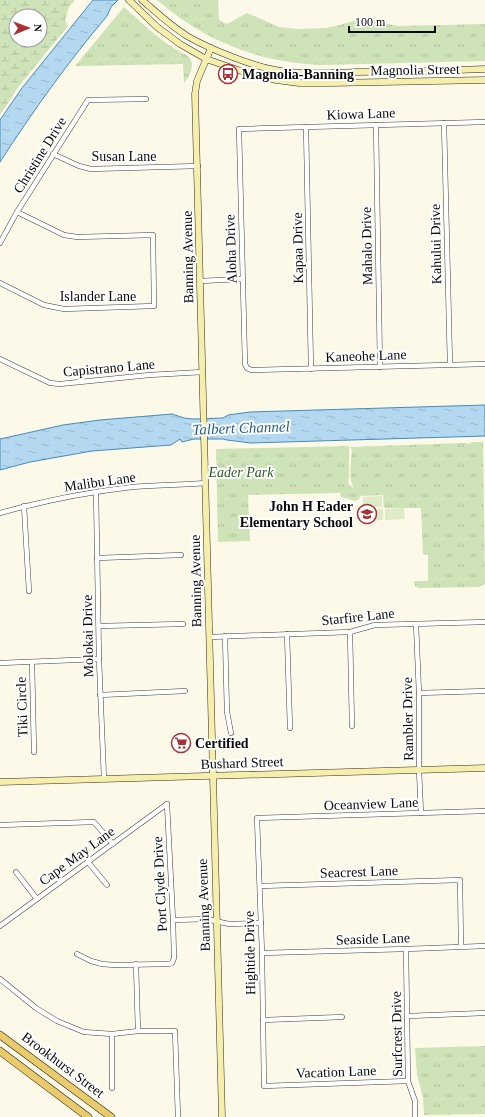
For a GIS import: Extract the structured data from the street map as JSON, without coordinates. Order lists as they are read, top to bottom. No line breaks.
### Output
{"streets":{"main road":["Brookhurst Street"],"street":["Magnolia Street","Kiowa Lane","Christine Drive","Susan Lane","Kahului Drive","Mahalo Drive","Kapaa Drive","Aloha Drive","Banning Avenue","Islander Lane","Kaneohe Lane","Capistrano Lane","Malibu Lane","Starfire Lane","Molokai Drive","Tiki Circle","Rambler Drive","Bushard Street","Oceanview Lane","Cape May Lane","Seacrest Lane","Port Clyde Drive","Seaside Lane","Hightide Drive","Surfcrest Drive","Vacation Lane"]},"crossings":[["Magnolia Street","Banning Avenue"],["Kiowa Lane","Kahului Drive"],["Kiowa Lane","Mahalo Drive"],["Kiowa Lane","Kapaa Drive"],["Kiowa Lane","Aloha Drive"],["Christine Drive","Susan Lane"],["Christine Drive","Islander Lane"],["Susan Lane","Banning Avenue"],["Kahului Drive","Kaneohe Lane"],["Mahalo Drive","Kaneohe Lane"],["Kapaa Drive","Kaneohe Lane"],["Aloha Drive","Kaneohe Lane"],["Banning Avenue","Capistrano Lane"],["Banning Avenue","Malibu Lane"],["Banning Avenue","Starfire Lane"],["Banning Avenue","Bushard Street"],["Malibu Lane","Molokai Drive"],["Starfire Lane","Rambler Drive"],["Molokai Drive","Bushard Street"],["Rambler Drive","Bushard Street"],["Rambler Drive","Oceanview Lane"],["Oceanview Lane","Hightide Drive"],["Cape May Lane","Port Clyde Drive"],["Seacrest Lane","Seaside Lane"],["Seacrest Lane","Hightide Drive"],["Seaside Lane","Hightide Drive"],["Seaside Lane","Surfcrest Drive"],["Hightide Drive","Vacation Lane"],["Surfcrest Drive","Vacation Lane"]],"water":["Talbert Channel"],"parks":["Eader Park"],"places":{"bus stop":["Magnolia-Banning"],"school or university":["John H Eader Elementary School"],"supermarket":["Certified"]},"scale_bar":"100 m","north":"right"}
